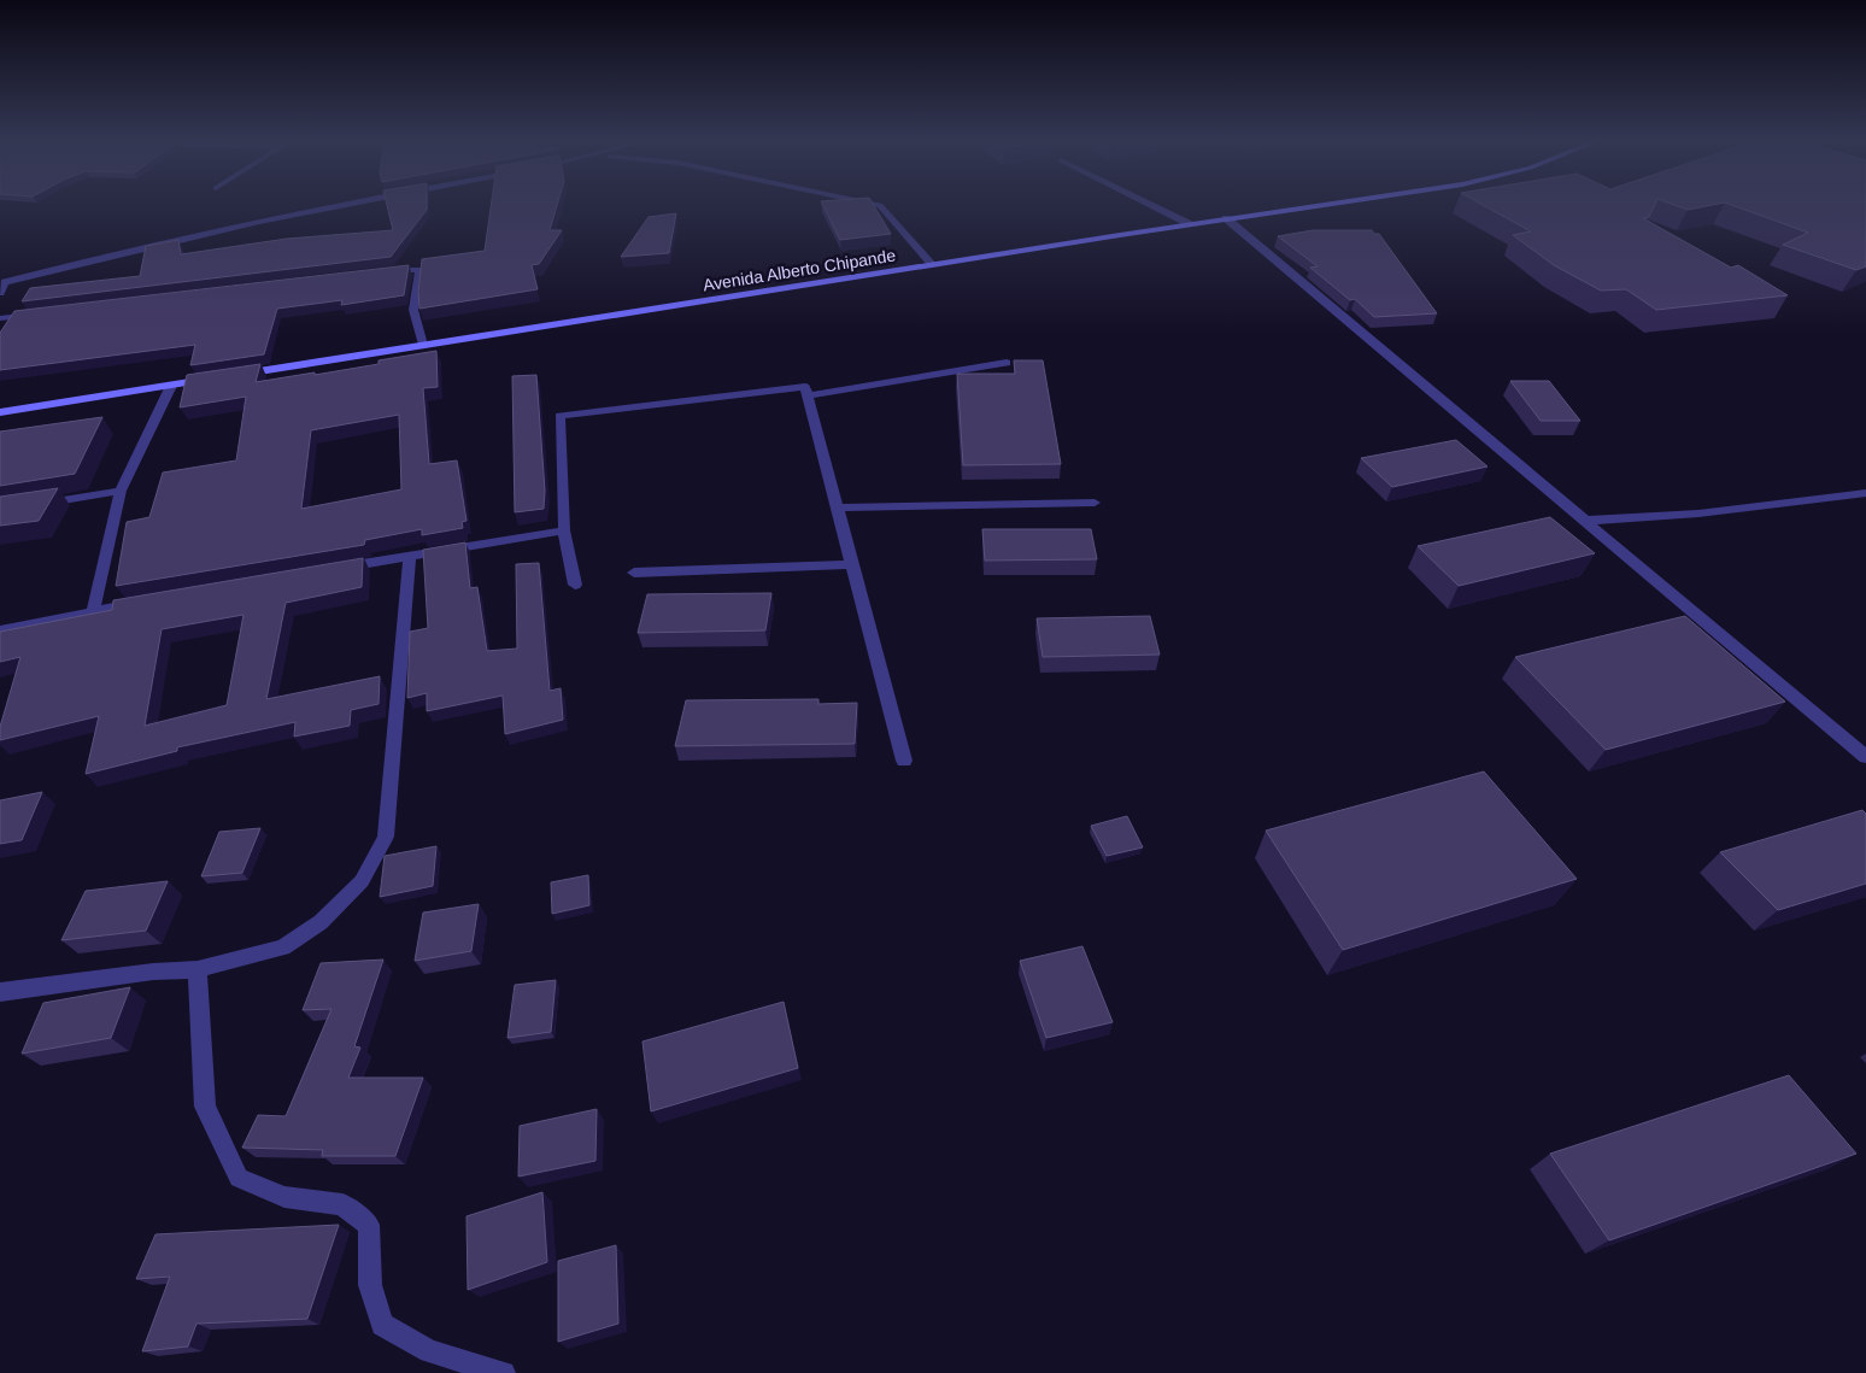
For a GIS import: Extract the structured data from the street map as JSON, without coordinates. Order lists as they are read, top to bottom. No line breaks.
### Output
{"streets":{"main road":["Avenida Alberto Chipande"]}}
